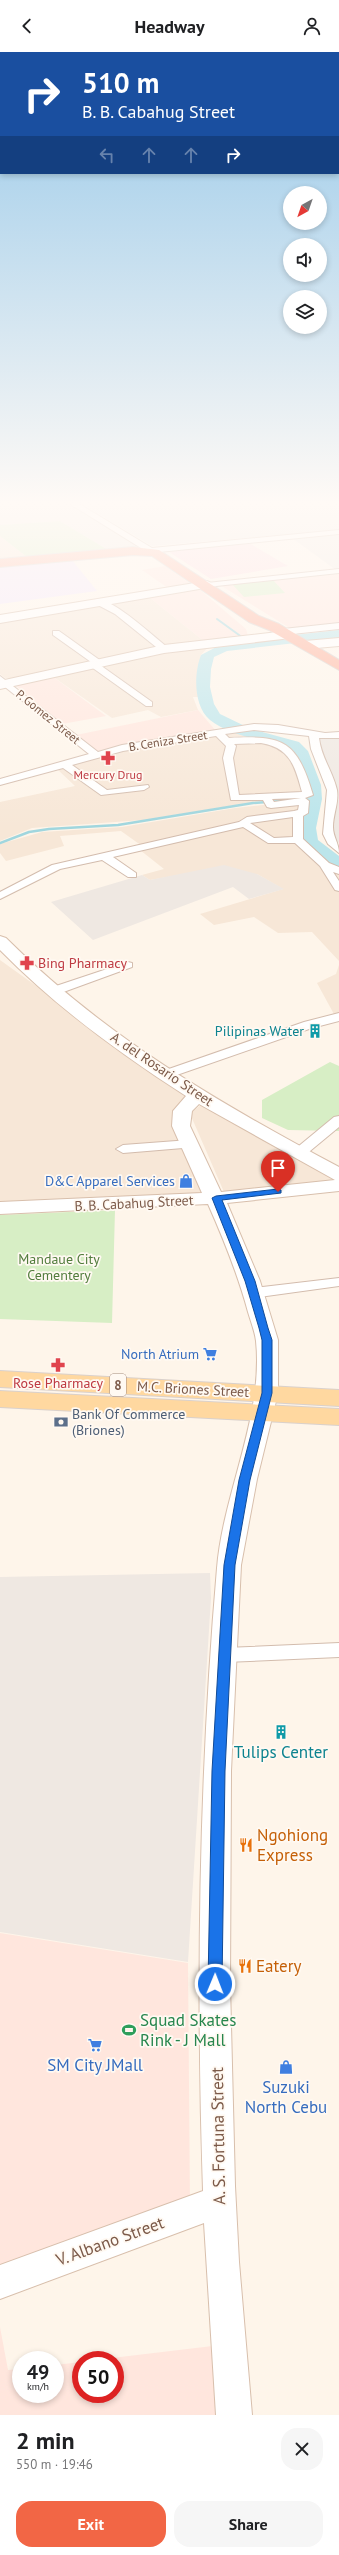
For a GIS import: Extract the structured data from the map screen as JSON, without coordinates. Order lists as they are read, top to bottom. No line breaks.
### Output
{"streets":{"main road":["8","M.C. Briones Street"],"street":["P. Gomez Street","B. Ceniza Street","A. del Rosario Street","B. B. Cabahug Street","A. S. Fortuna Street","V. Albano Street"]},"crossings":[["P. Gomez Street","B. Ceniza Street"],["A. del Rosario Street","A. S. Fortuna Street"],["B. B. Cabahug Street","A. S. Fortuna Street"],["M.C. Briones Street","A. S. Fortuna Street"],["A. S. Fortuna Street","V. Albano Street"]],"parks":["Mandaue City Cementery"],"places":{"pharmacy":["Mercury Drug","Bing Pharmacy","Rose Pharmacy"],"building":["Pilipinas Water","Tulips Center"],"shop":["D&C Apparel Services","Suzuki North Cebu"],"supermarket":["North Atrium","SM City JMall"],"bank":["Bank Of Commerce (Briones)"],"restaurant":["Ngohiong Express","Eatery"],"sports":["Squad Skates Rink - J Mall"]},"north":"bottom left","page":{"header":"Headway","turn":["510 m","B. B. Cabahug Street"],"speed":"49 km/h","limit":"50","heading":["2 min","550 m · 19:46"],"buttons":["Exit","Share"]}}
